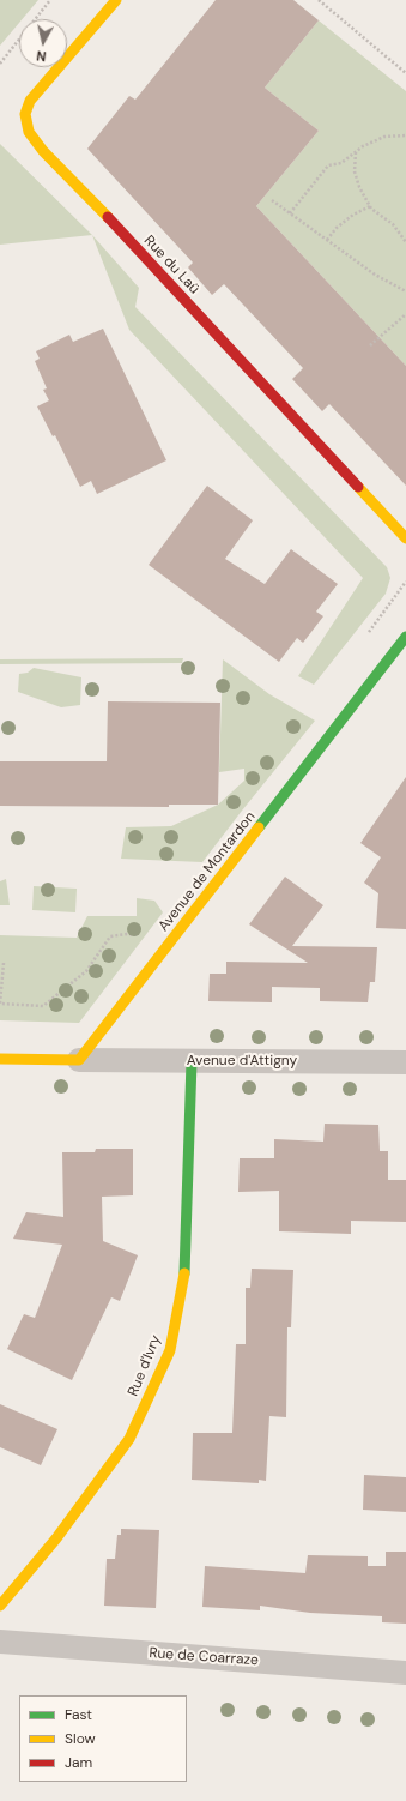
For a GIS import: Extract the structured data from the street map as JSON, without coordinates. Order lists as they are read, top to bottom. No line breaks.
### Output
{"streets":{"street":["Rue du Laü","Avenue de Montardon","Avenue d'Attigny","Rue d'Ivry","Rue de Coarraze"]},"crossings":[["Avenue de Montardon","Avenue d'Attigny"],["Avenue d'Attigny","Rue d'Ivry"]],"legend":["Fast","Slow","Jam"],"north":"bottom"}
